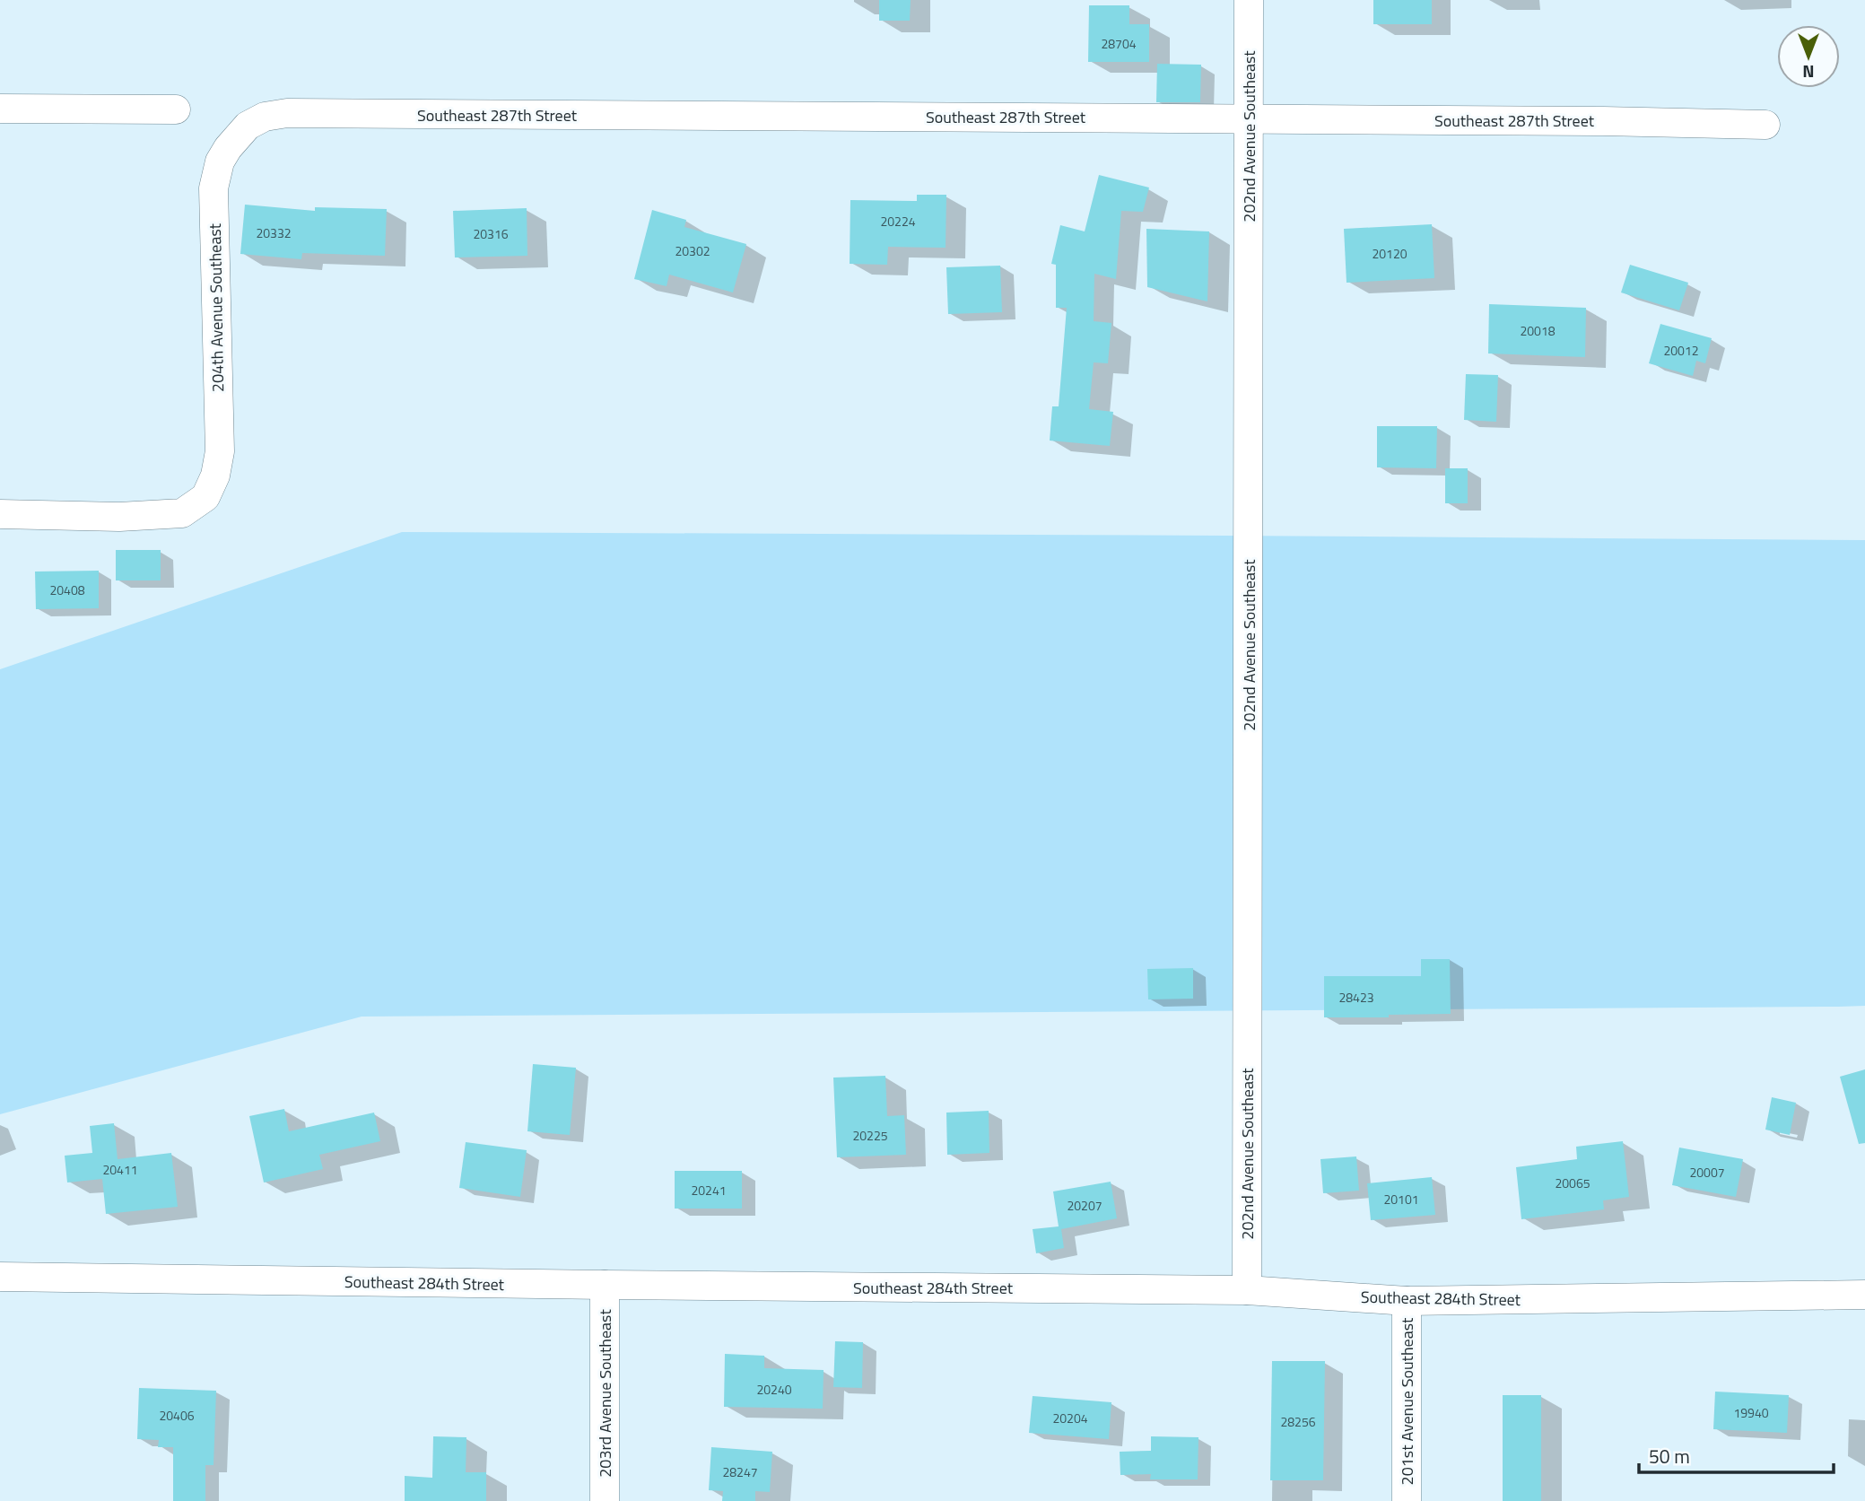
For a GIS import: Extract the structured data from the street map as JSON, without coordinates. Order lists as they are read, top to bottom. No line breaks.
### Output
{"streets":{"street":["Southeast 287th Street","202nd Avenue Southeast","204th Avenue Southeast","Southeast 284th Street","203rd Avenue Southeast","201st Avenue Southeast"]},"crossings":[["Southeast 287th Street","202nd Avenue Southeast"],["Southeast 287th Street","204th Avenue Southeast"],["202nd Avenue Southeast","Southeast 284th Street"],["Southeast 284th Street","203rd Avenue Southeast"],["Southeast 284th Street","201st Avenue Southeast"]],"house_numbers":["28704","20224","20332","20316","20302","20120","20018","20012","20408","28423","20225","20411","20007","20065","20241","20101","20207","20240","19940","20406","20204","28256","28247"],"scale_bar":"50 m","north":"bottom"}
